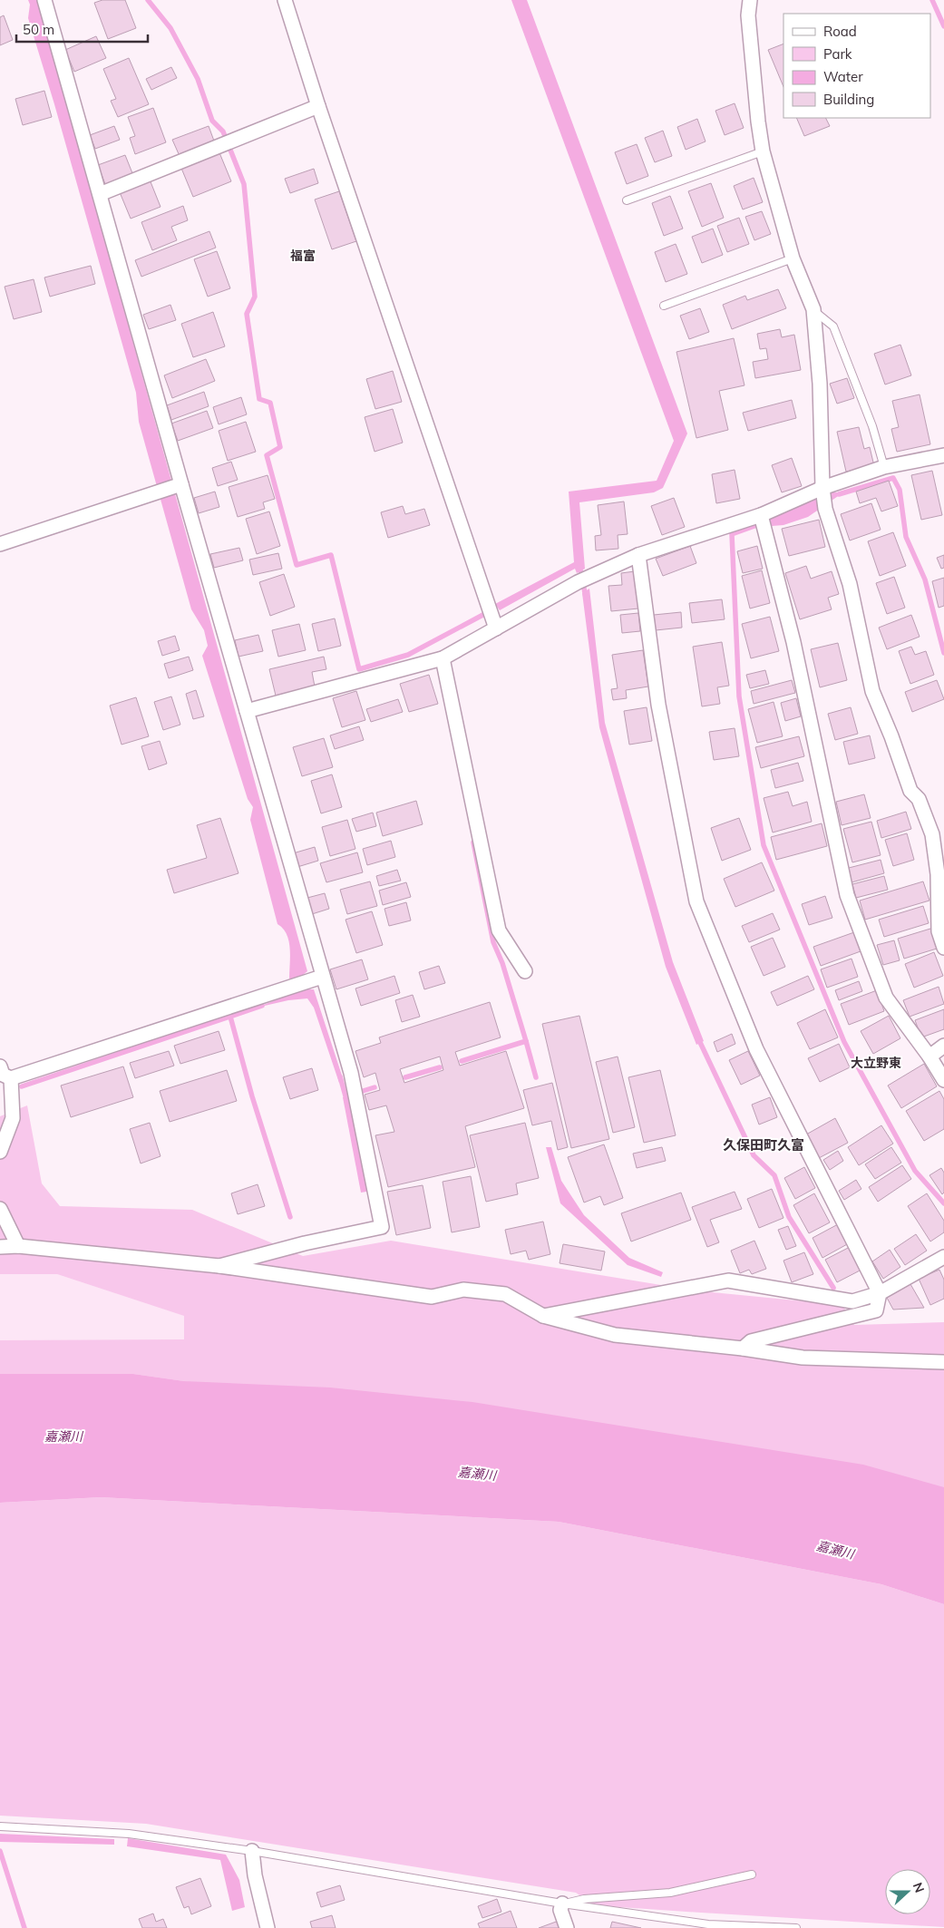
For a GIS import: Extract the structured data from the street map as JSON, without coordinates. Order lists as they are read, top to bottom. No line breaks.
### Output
{"districts":["福富","大立野東","久保田町久富"],"water":["嘉瀬川"],"legend":["Road","Park","Water","Building"],"scale_bar":"50 m","north":"right"}
